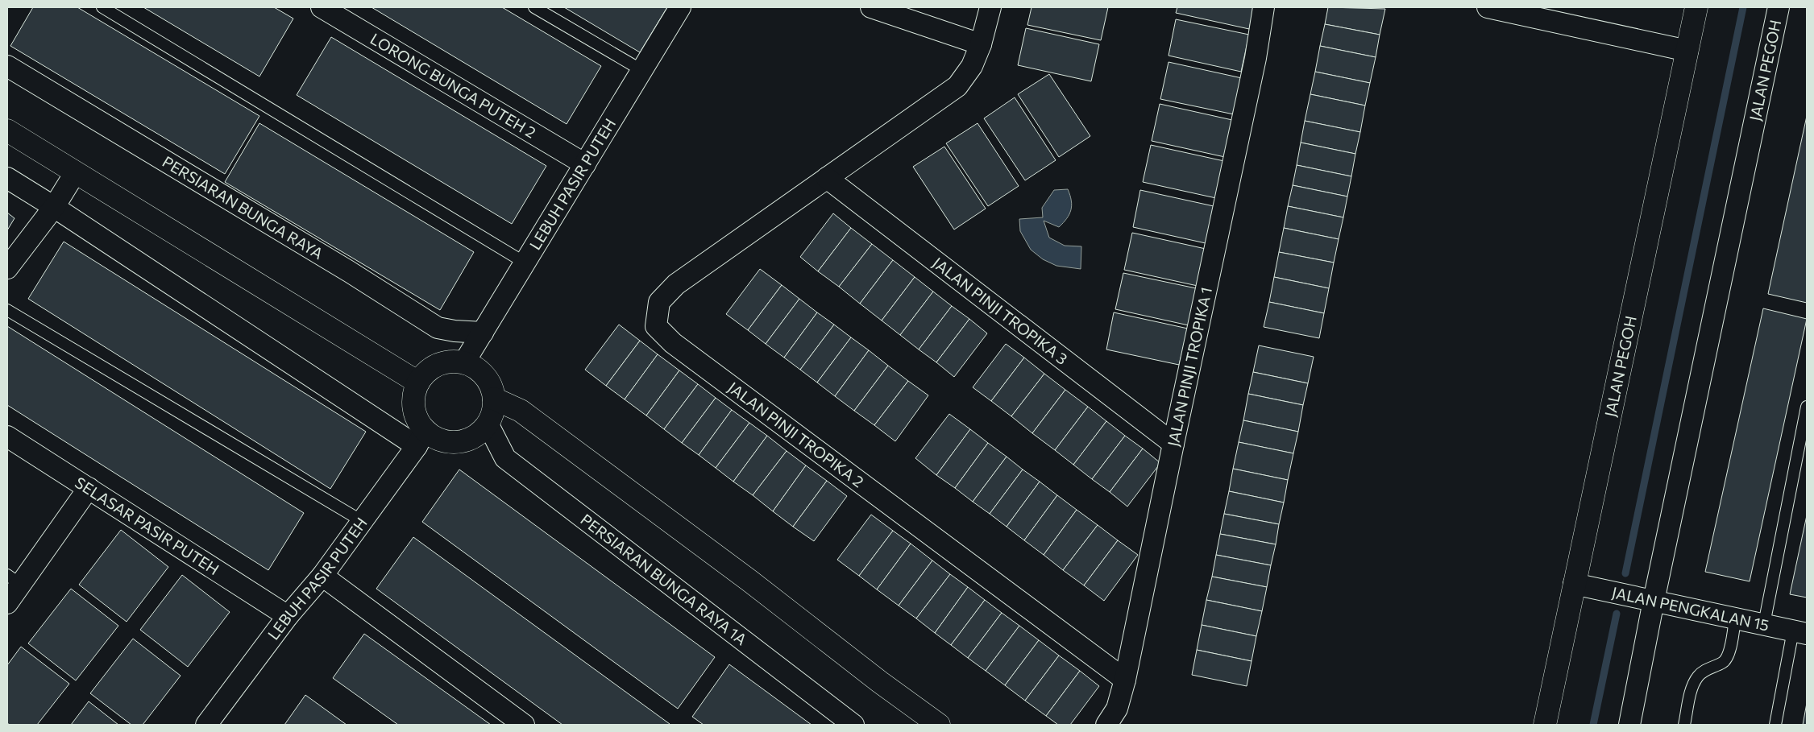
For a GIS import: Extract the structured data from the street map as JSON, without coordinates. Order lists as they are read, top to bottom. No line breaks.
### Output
{"streets":{"street":["JALAN PEGOH","LORONG BUNGA PUTEH 2","LEBUH PASIR PUTEH","PERSIARAN BUNGA RAYA","JALAN PINJI TROPIKA 3","JALAN PINJI TROPIKA 1","JALAN PINJI TROPIKA 2","SELASAR PASIR PUTEH","PERSIARAN BUNGA RAYA 1A","JALAN PENGKALAN 15"]},"crossings":[["JALAN PEGOH","JALAN PENGKALAN 15"],["LORONG BUNGA PUTEH 2","LEBUH PASIR PUTEH"],["LEBUH PASIR PUTEH","PERSIARAN BUNGA RAYA"],["LEBUH PASIR PUTEH","SELASAR PASIR PUTEH"],["LEBUH PASIR PUTEH","PERSIARAN BUNGA RAYA 1A"],["JALAN PINJI TROPIKA 3","JALAN PINJI TROPIKA 1"],["JALAN PINJI TROPIKA 3","JALAN PINJI TROPIKA 2"],["JALAN PINJI TROPIKA 1","JALAN PINJI TROPIKA 2"]]}
